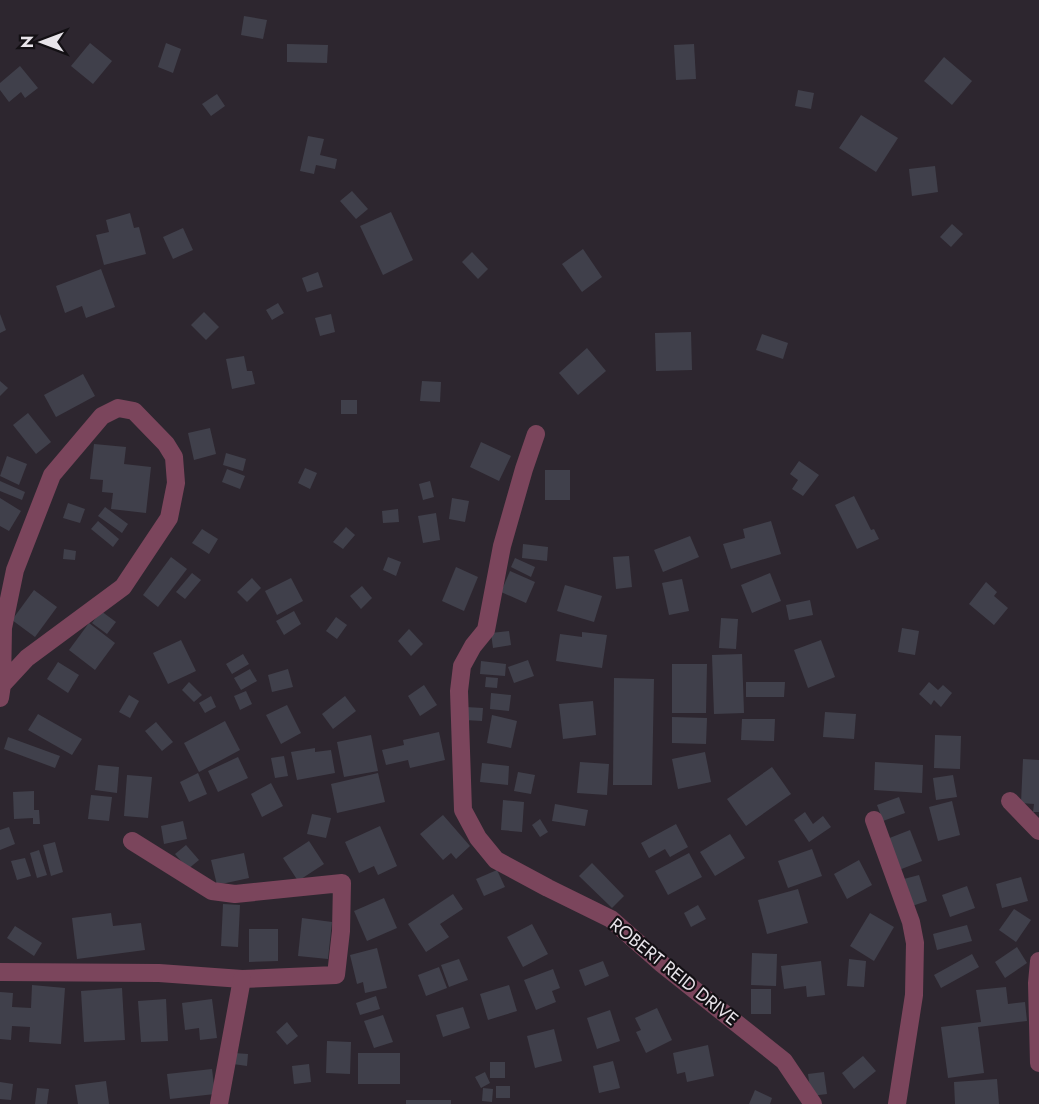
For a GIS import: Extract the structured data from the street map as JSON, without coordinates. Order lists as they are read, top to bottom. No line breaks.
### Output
{"streets":{"street":["ROBERT REID DRIVE"]},"north":"left"}
